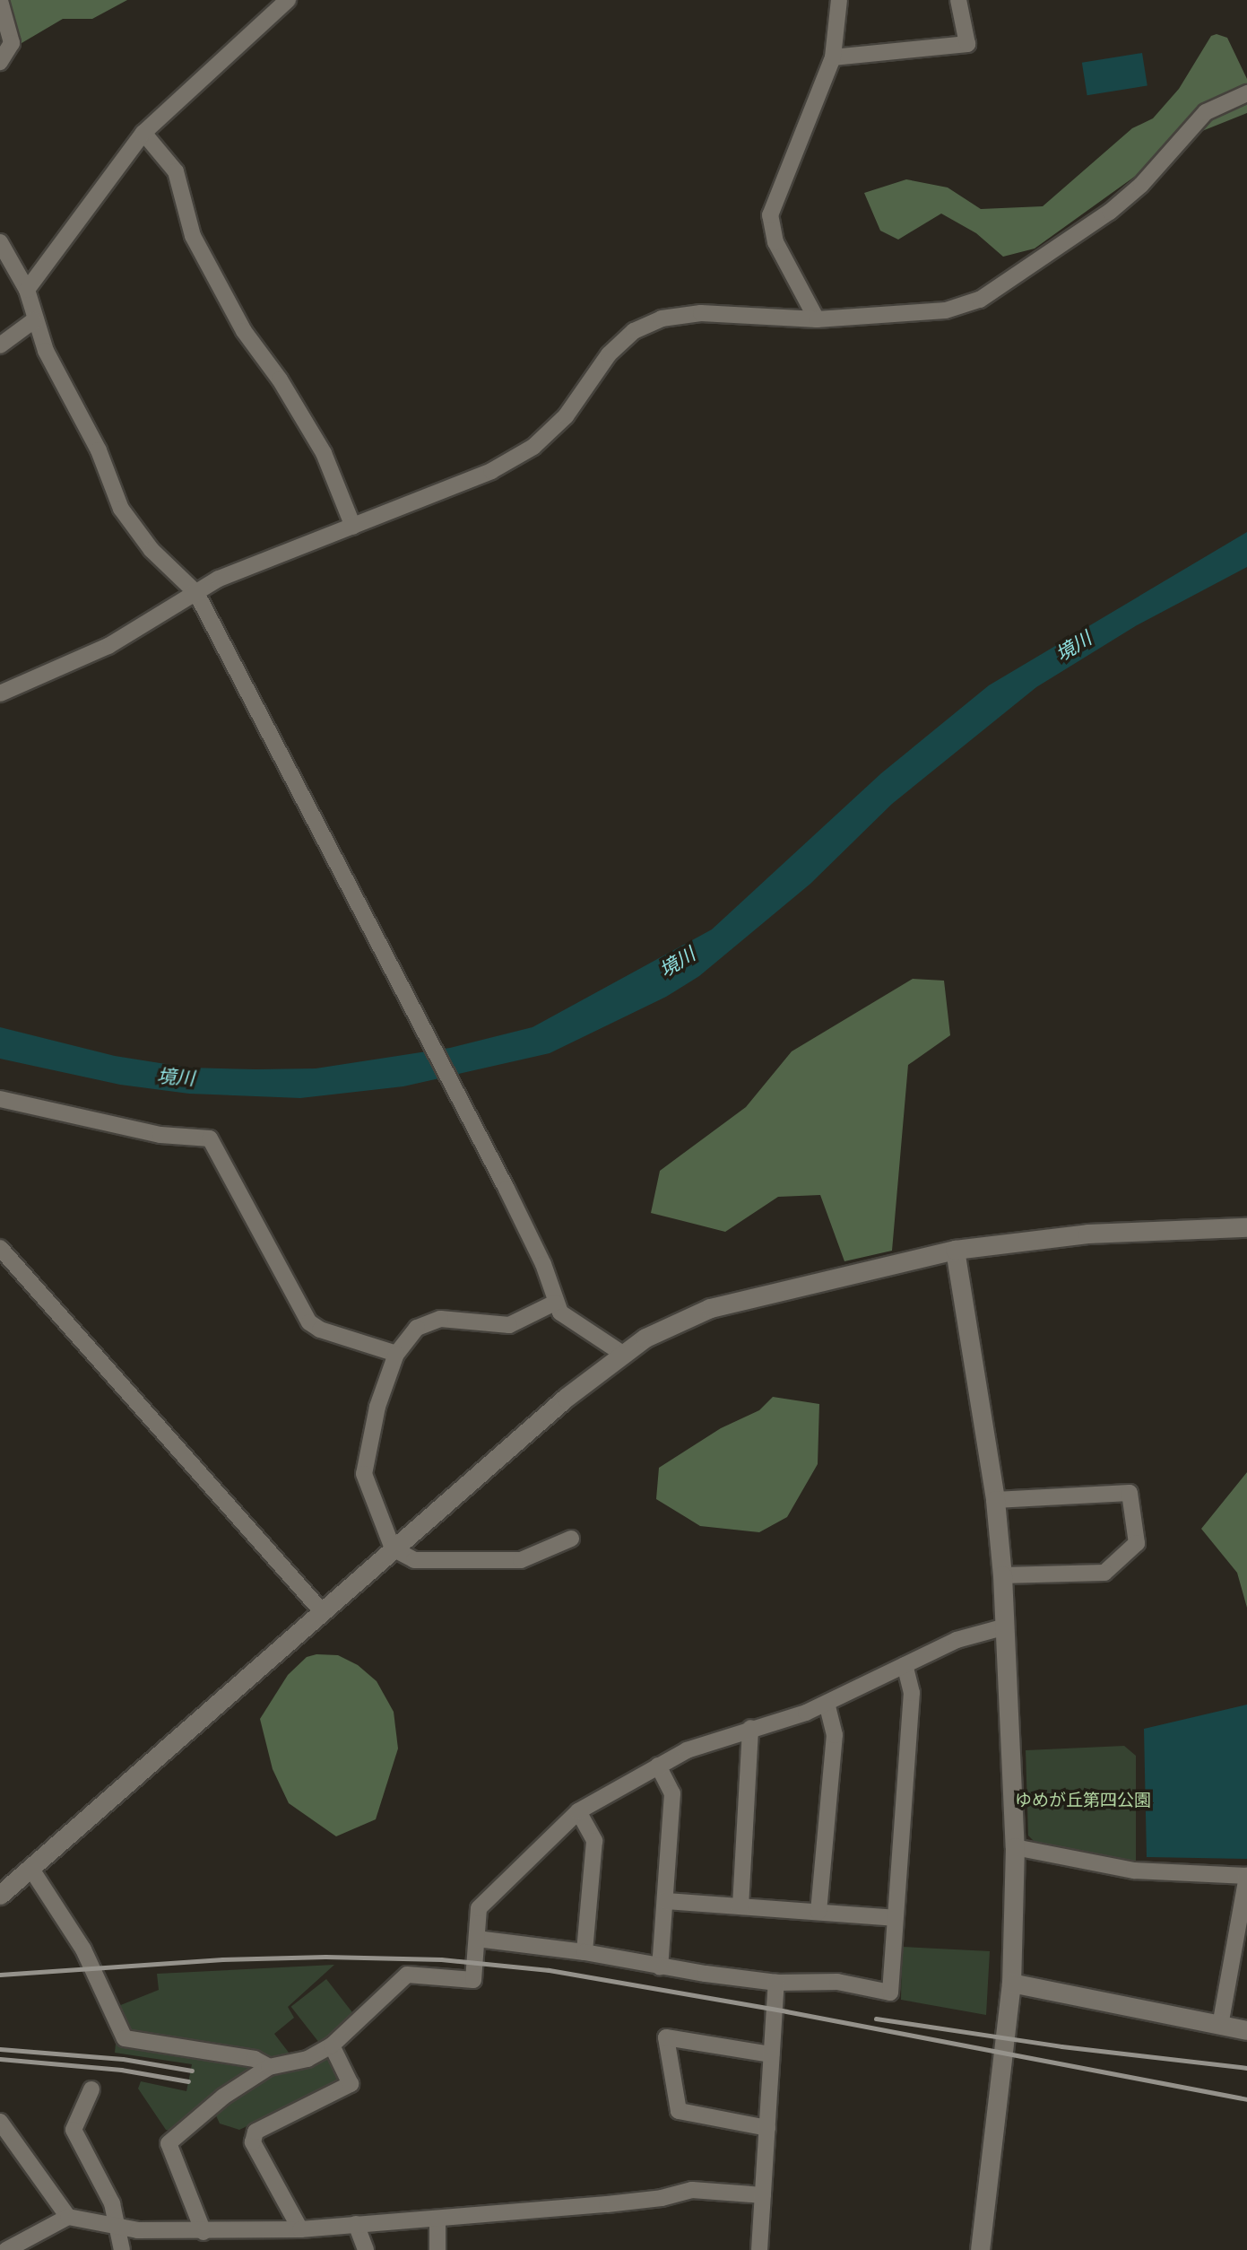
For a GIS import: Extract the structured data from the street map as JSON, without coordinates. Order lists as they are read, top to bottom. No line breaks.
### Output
{"water":["境川"],"parks":["ゆめが丘第四公園"]}
